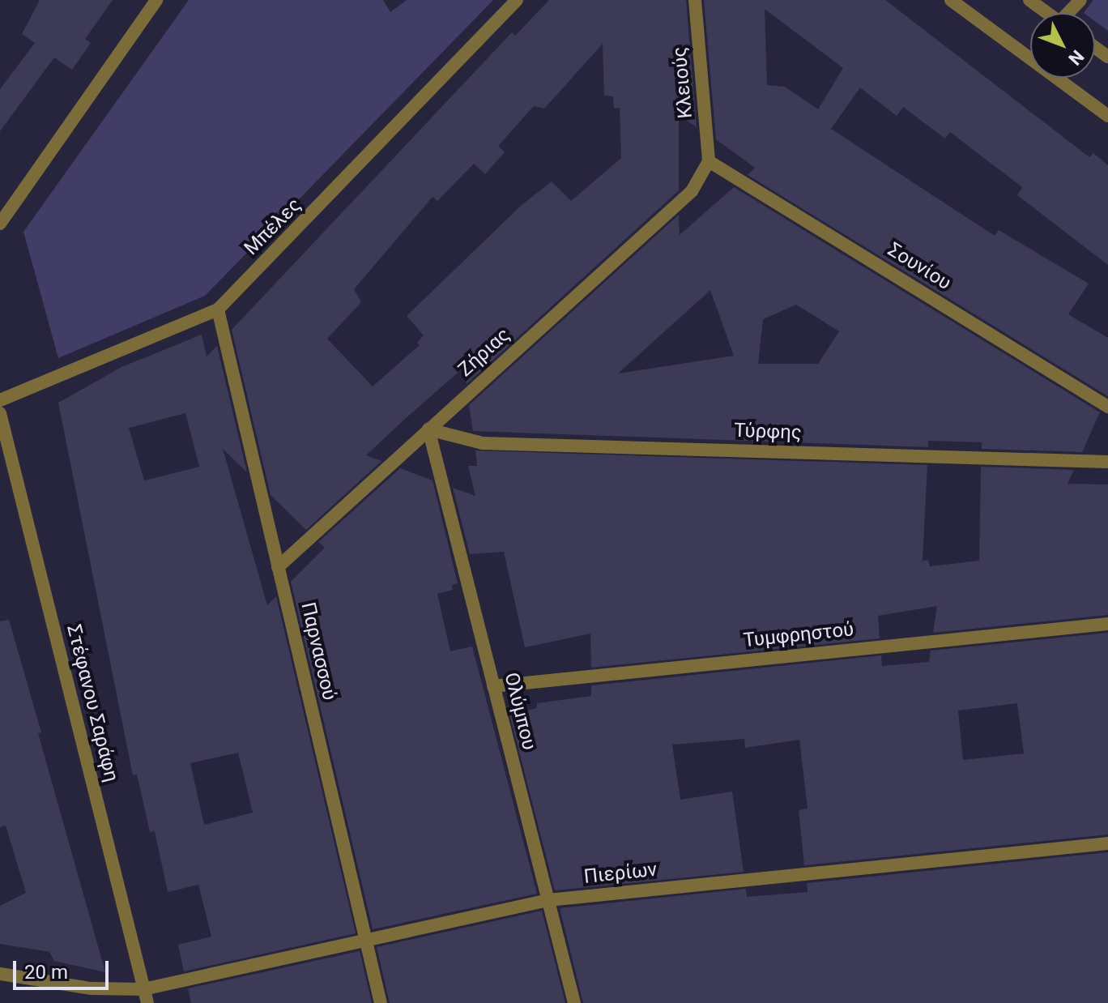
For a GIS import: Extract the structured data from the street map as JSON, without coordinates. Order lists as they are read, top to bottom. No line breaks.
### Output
{"streets":{"street":["Κλειούς","Μπέλες","Σουνίου","Ζήριας","Τύρφης","Τυμφρηστού","Παρνασσού","Στέφανου Σαράφη","Ολύμπου","Πιερίων"]},"crossings":[["Κλειούς","Σουνίου"],["Κλειούς","Ζήριας"],["Μπέλες","Παρνασσού"],["Σουνίου","Ζήριας"],["Ζήριας","Τύρφης"],["Ζήριας","Παρνασσού"],["Ζήριας","Ολύμπου"],["Τύρφης","Ολύμπου"],["Τυμφρηστού","Ολύμπου"],["Παρνασσού","Πιερίων"],["Στέφανου Σαράφη","Πιερίων"],["Ολύμπου","Πιερίων"]],"scale_bar":"20 m","north":"bottom right"}
